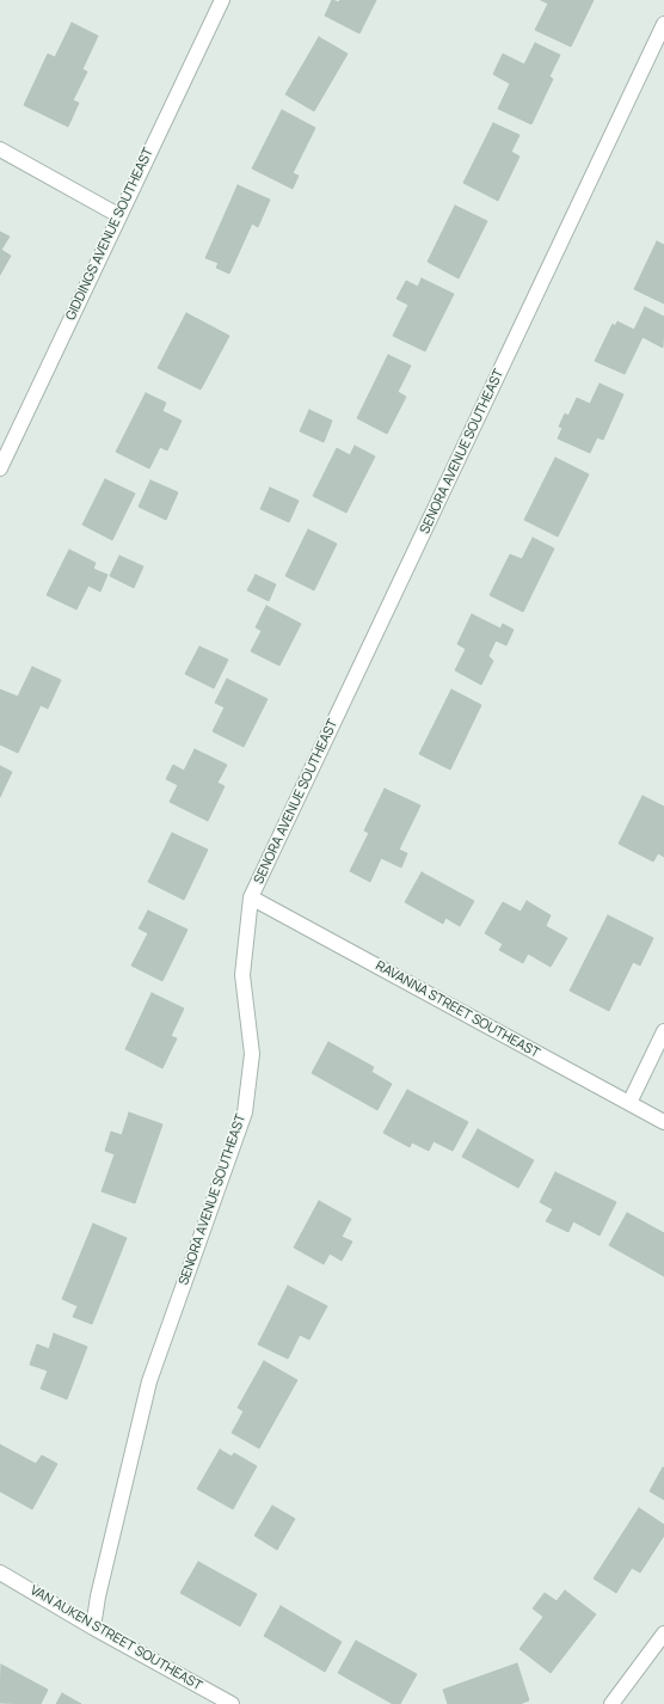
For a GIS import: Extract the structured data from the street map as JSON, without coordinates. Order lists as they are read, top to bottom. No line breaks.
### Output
{"streets":{"street":["GIDDINGS AVENUE SOUTHEAST","SENORA AVENUE SOUTHEAST","RAVANNA STREET SOUTHEAST","VAN AUKEN STREET SOUTHEAST"]},"crossings":[["SENORA AVENUE SOUTHEAST","RAVANNA STREET SOUTHEAST"],["SENORA AVENUE SOUTHEAST","VAN AUKEN STREET SOUTHEAST"]]}
